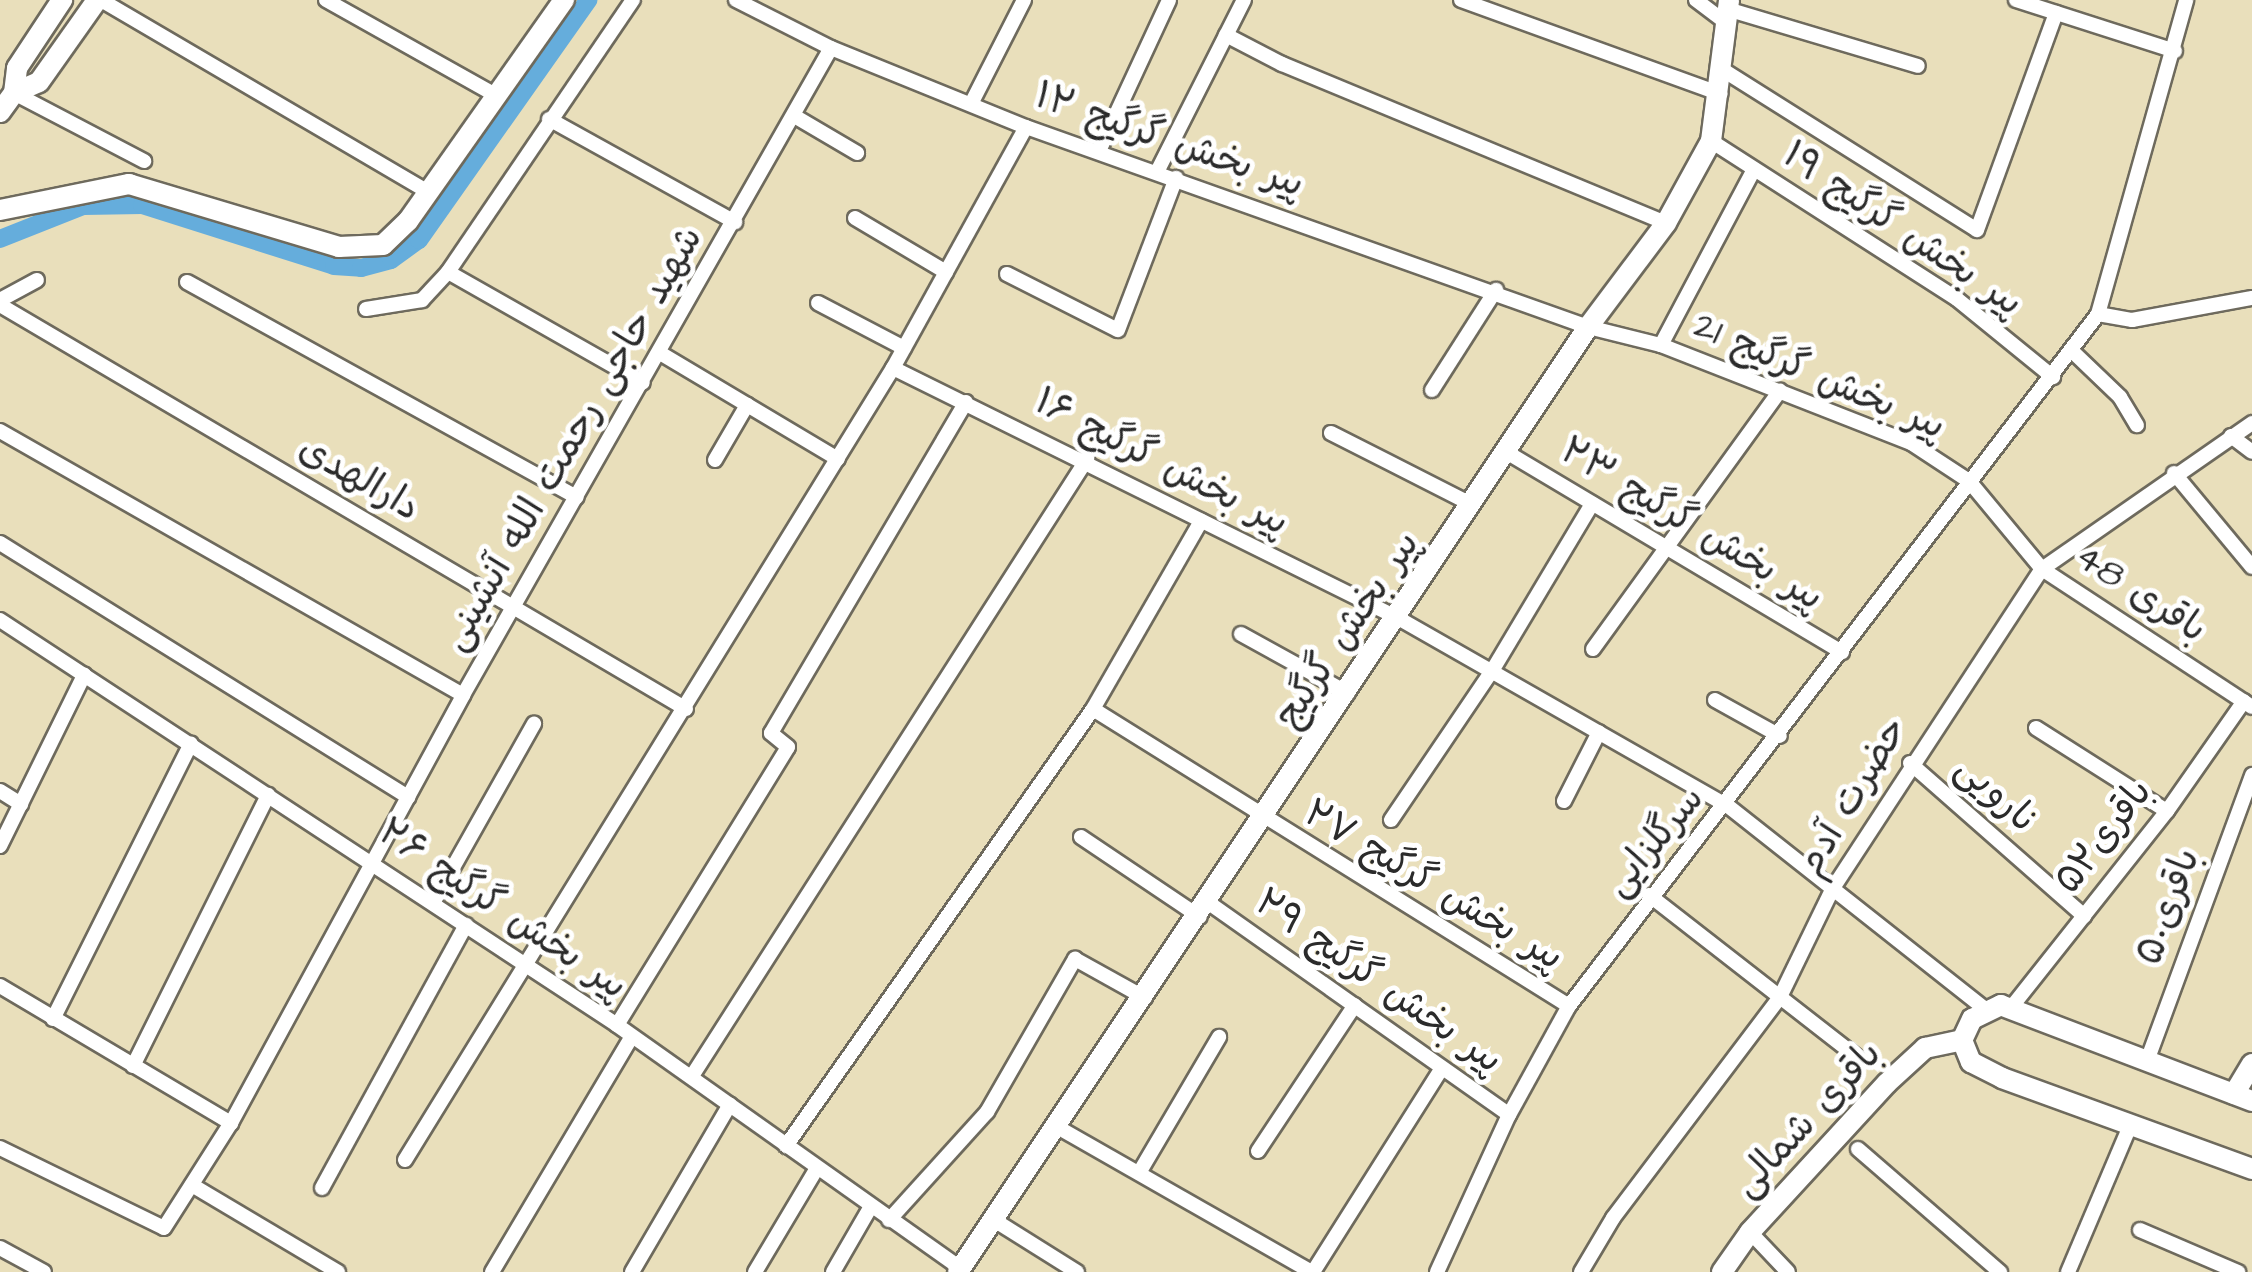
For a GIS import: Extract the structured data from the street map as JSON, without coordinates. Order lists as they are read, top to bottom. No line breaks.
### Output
{"streets":{"street":["پیر بخش گرگیج ۱۲","پیر بخش گرگیج ۱۹","پیر بخش گرگیج 21","شهید حاجی رحمت الله آنشینی","پیر بخش گرگیج ۱۶","دارالهدی","پیر بخش گرگیج ۲۳","باقری 48","پیر بخش گرگیج","نارویی","حضرت آدم","باقری۵۲","سرگلزایی","پیر بخش گرگیج ۲۷","باقری۵۰","پیر بخش گرگیج ۲۶","پیر بخش گرگیج ۲۹","باقری شمالی"]},"crossings":[["پیر بخش گرگیج ۱۲","پیر بخش گرگیج 21"],["پیر بخش گرگیج ۱۲","شهید حاجی رحمت الله آنشینی"],["پیر بخش گرگیج ۱۲","پیر بخش گرگیج"],["پیر بخش گرگیج ۱۹","پیر بخش گرگیج"],["پیر بخش گرگیج ۱۹","سرگلزایی"],["پیر بخش گرگیج 21","باقری 48"],["پیر بخش گرگیج 21","پیر بخش گرگیج"],["پیر بخش گرگیج 21","حضرت آدم"],["پیر بخش گرگیج 21","سرگلزایی"],["شهید حاجی رحمت الله آنشینی","دارالهدی"],["شهید حاجی رحمت الله آنشینی","پیر بخش گرگیج ۲۶"],["پیر بخش گرگیج ۱۶","پیر بخش گرگیج"],["پیر بخش گرگیج ۱۶","حضرت آدم"],["پیر بخش گرگیج ۱۶","سرگلزایی"],["پیر بخش گرگیج ۲۳","پیر بخش گرگیج"],["پیر بخش گرگیج ۲۳","سرگلزایی"],["باقری 48","حضرت آدم"],["باقری 48","باقری۵۲"],["پیر بخش گرگیج","پیر بخش گرگیج ۲۷"],["پیر بخش گرگیج","پیر بخش گرگیج ۲۶"],["پیر بخش گرگیج","پیر بخش گرگیج ۲۹"],["نارویی","حضرت آدم"],["نارویی","باقری۵۲"],["سرگلزایی","پیر بخش گرگیج ۲۷"],["سرگلزایی","پیر بخش گرگیج ۲۹"]]}
